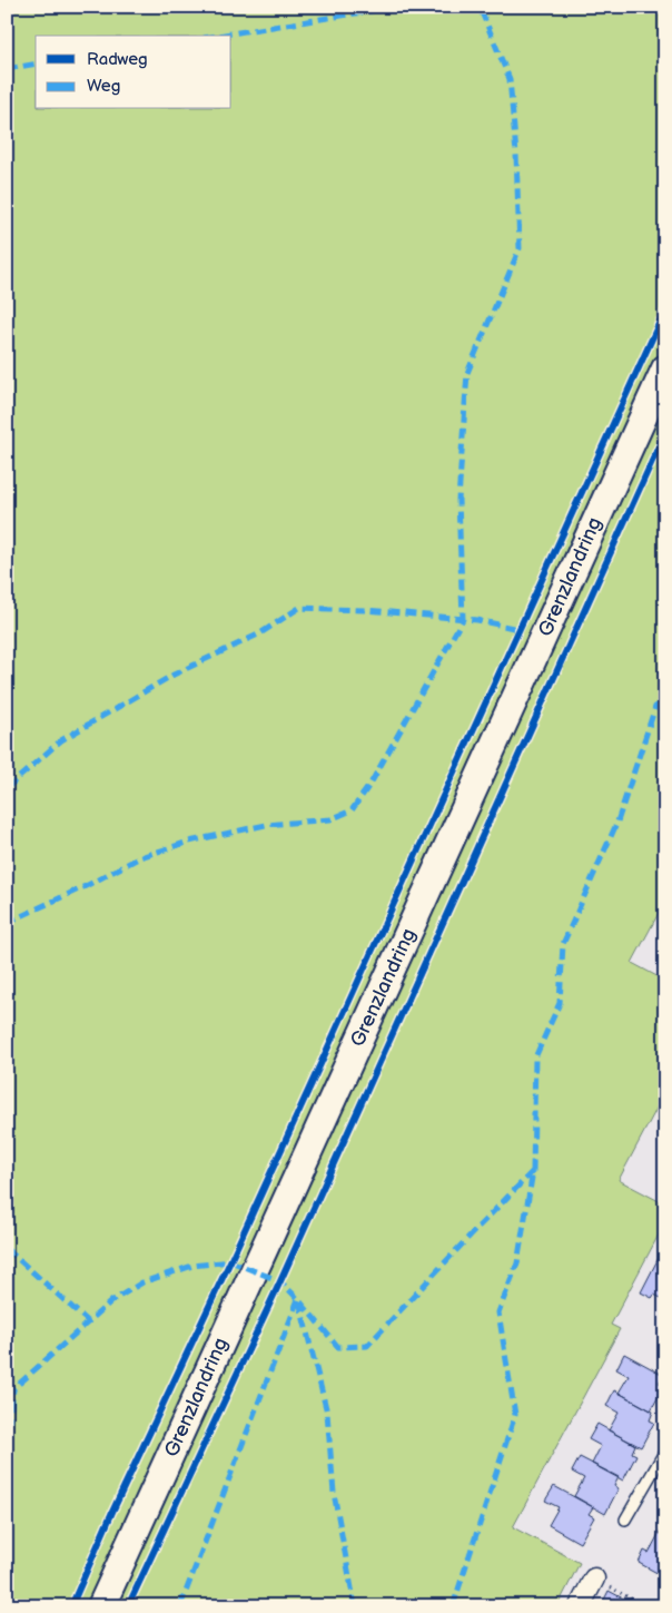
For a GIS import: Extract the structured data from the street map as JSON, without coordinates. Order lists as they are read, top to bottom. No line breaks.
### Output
{"streets":{"main road":["Grenzlandring"]},"legend":["Radweg","Weg"]}
